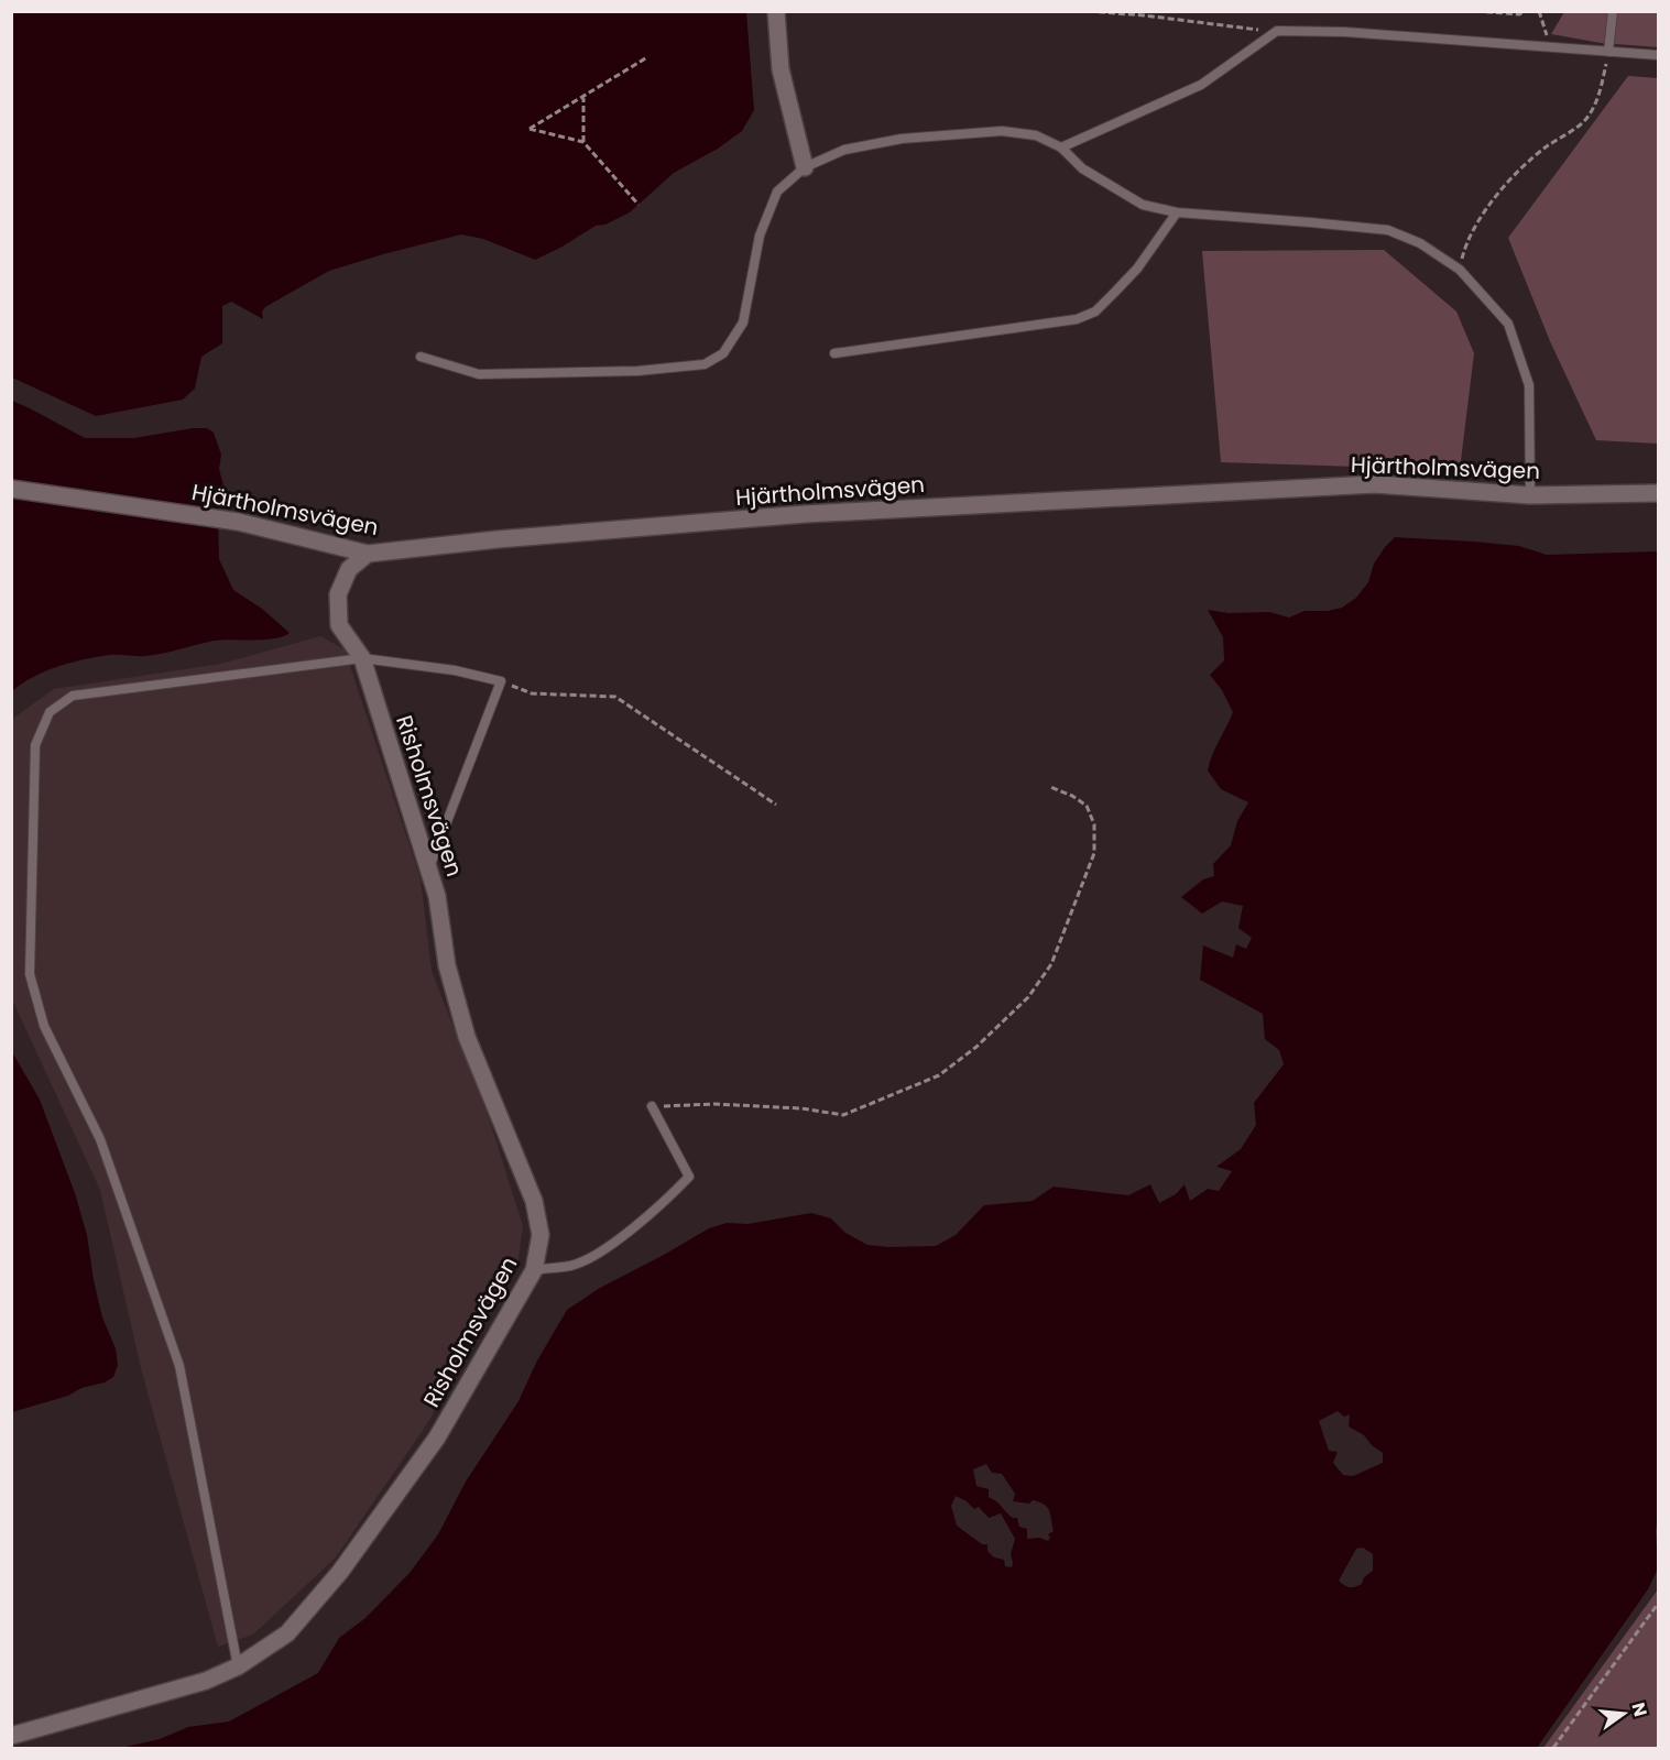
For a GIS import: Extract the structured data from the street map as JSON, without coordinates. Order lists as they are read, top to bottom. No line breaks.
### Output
{"streets":{"street":["Hjärtholmsvägen","Risholmsvägen"]},"crossings":[["Hjärtholmsvägen","Risholmsvägen"]],"north":"right"}
